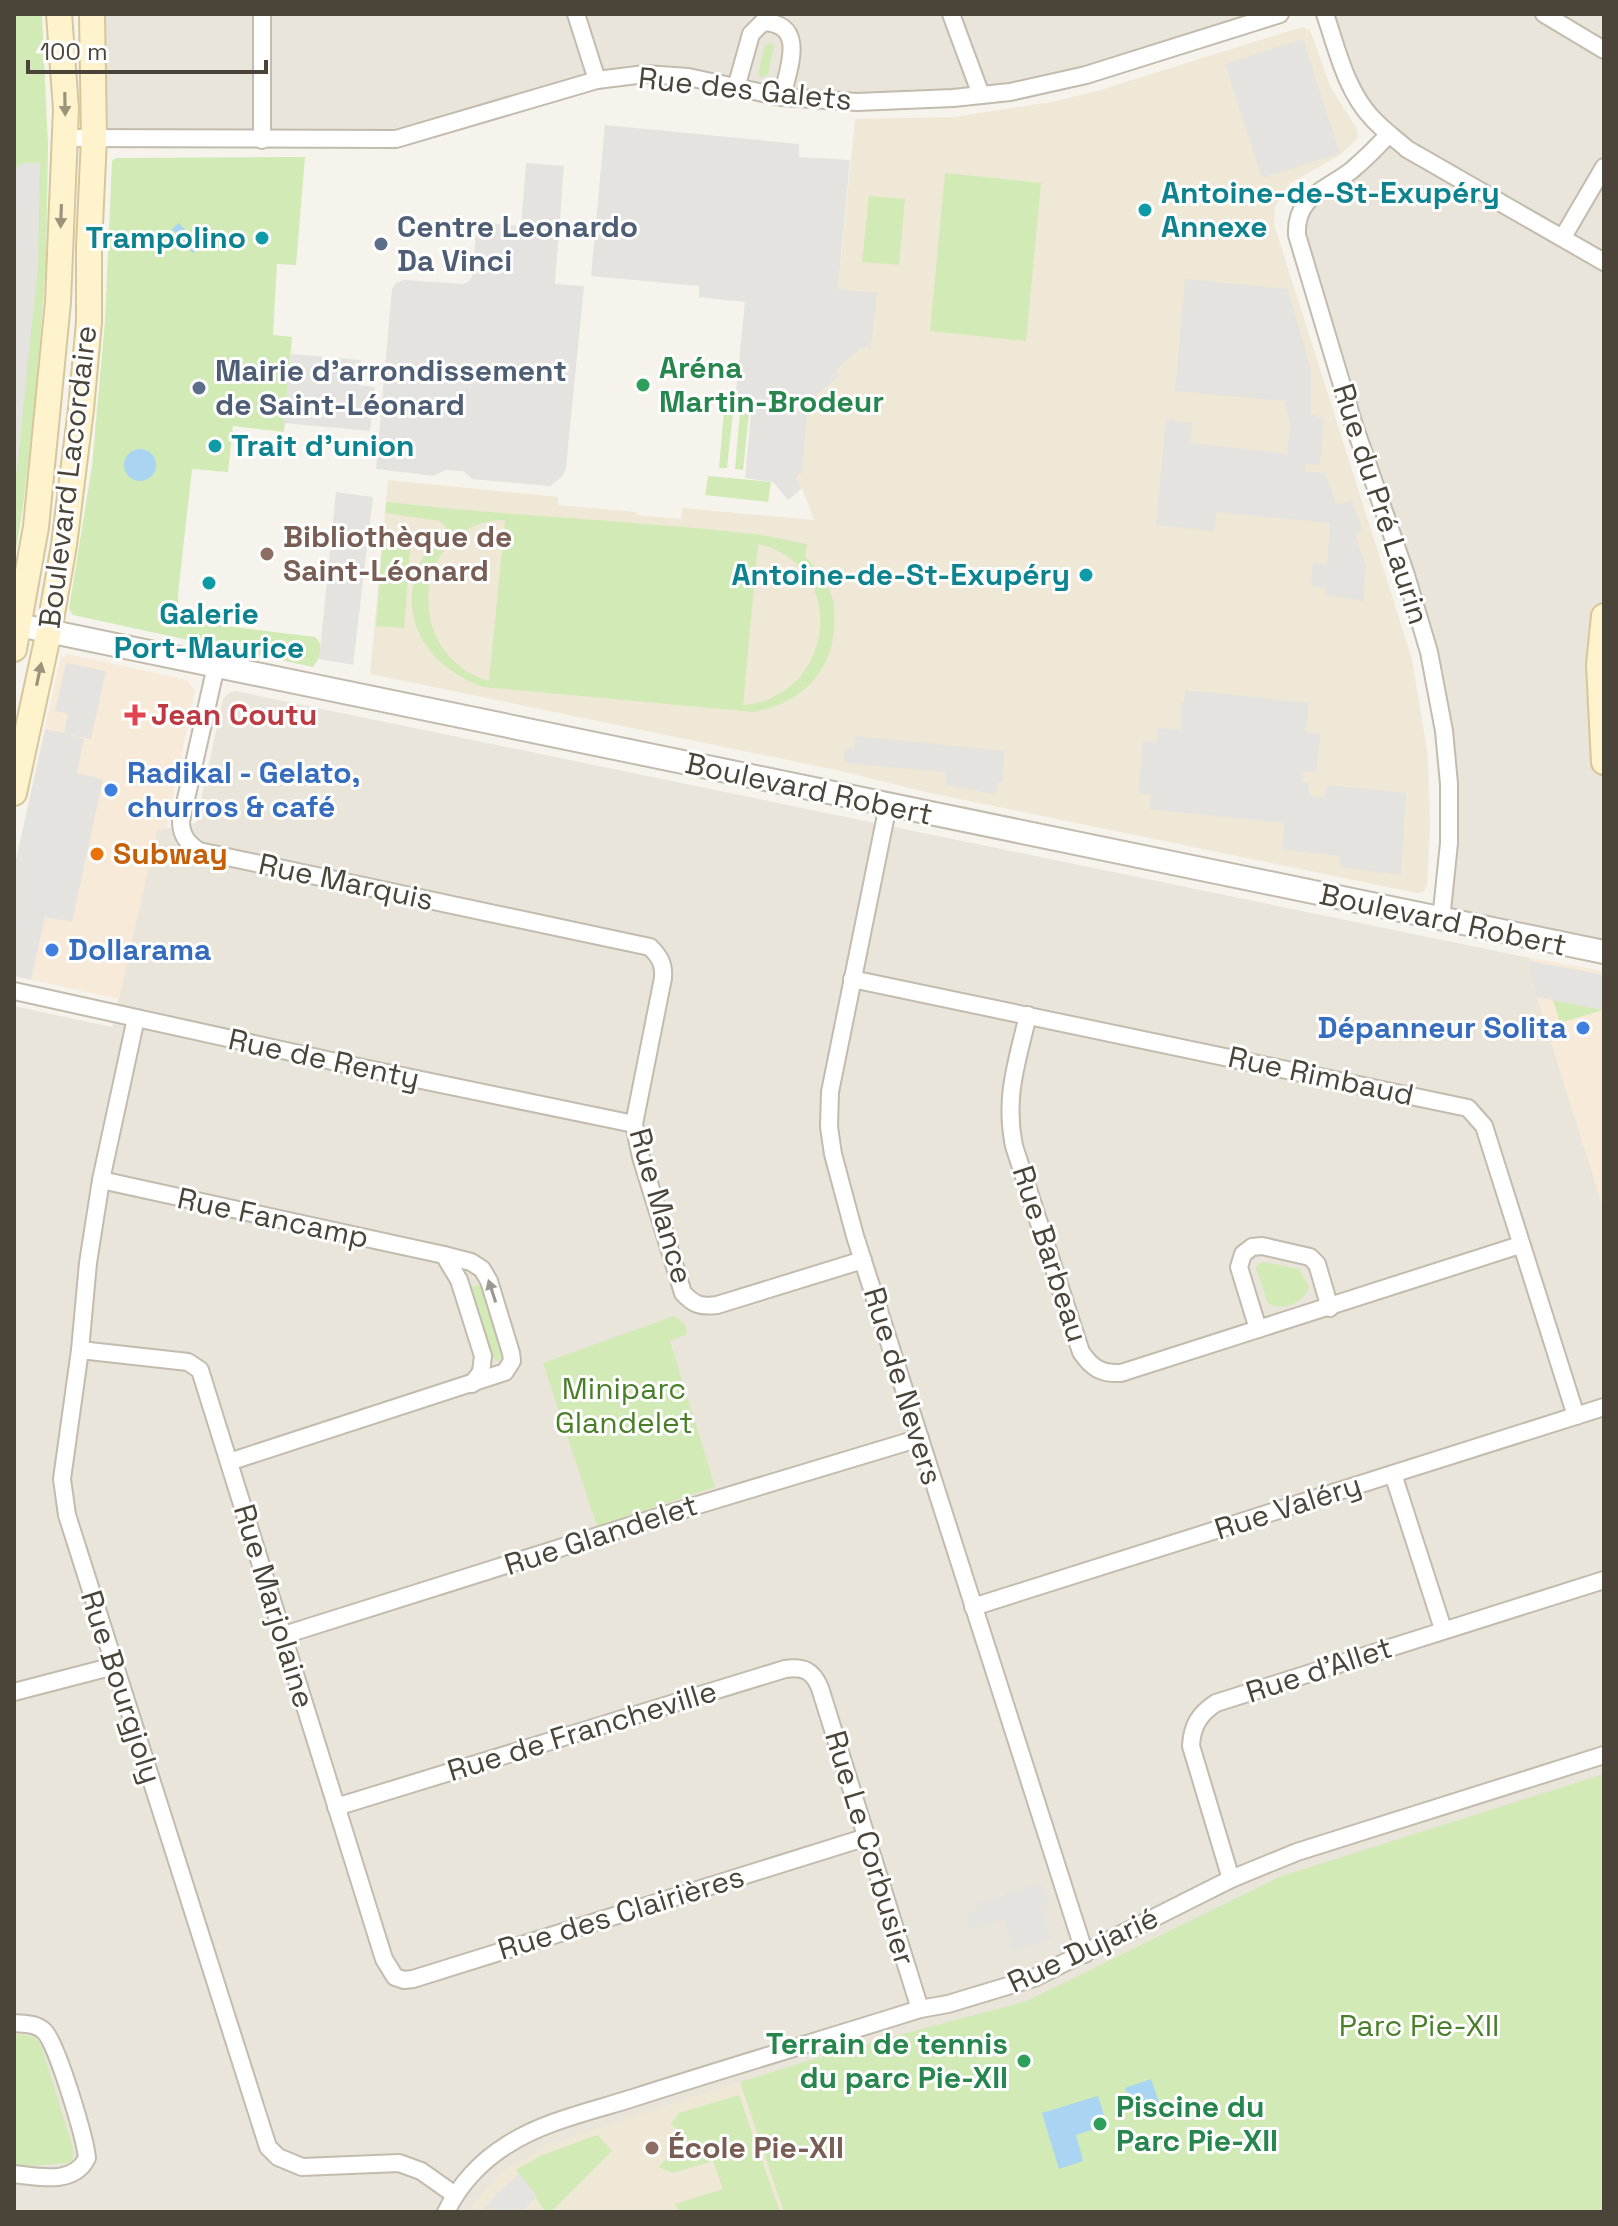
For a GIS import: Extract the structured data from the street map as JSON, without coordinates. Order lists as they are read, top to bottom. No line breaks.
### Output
{"streets":{"main road":["Boulevard Lacordaire"],"street":["Rue des Galets","Rue du Pré Laurin","Boulevard Robert","Rue Marquis","Rue de Renty","Rue Rimbaud","Rue Mance","Rue Fancamp","Rue Barbeau","Rue de Nevers","Rue Valéry","Rue Glandelet","Rue Marjolaine","Rue d'Allet","Rue Bourgjoly","Rue de Francheville","Rue Le Corbusier","Rue des Clairières","Rue Dujarié"]},"crossings":[["Rue des Galets","Boulevard Lacordaire"],["Boulevard Lacordaire","Boulevard Robert"],["Rue du Pré Laurin","Boulevard Robert"],["Boulevard Robert","Rue Marquis"],["Boulevard Robert","Rue de Nevers"],["Rue Marquis","Rue Mance"],["Rue de Renty","Rue Mance"],["Rue de Renty","Rue Bourgjoly"],["Rue Rimbaud","Rue Barbeau"],["Rue Rimbaud","Rue de Nevers"],["Rue Rimbaud","Rue Valéry"],["Rue Mance","Rue de Nevers"],["Rue Fancamp","Rue Bourgjoly"],["Rue de Nevers","Rue Valéry"],["Rue de Nevers","Rue Glandelet"],["Rue de Nevers","Rue Dujarié"],["Rue Glandelet","Rue Marjolaine"],["Rue Marjolaine","Rue Bourgjoly"],["Rue Marjolaine","Rue de Francheville"],["Rue Marjolaine","Rue des Clairières"],["Rue d'Allet","Rue Dujarié"],["Rue Bourgjoly","Rue Dujarié"],["Rue de Francheville","Rue Le Corbusier"],["Rue Le Corbusier","Rue des Clairières"],["Rue Le Corbusier","Rue Dujarié"]],"parks":["Miniparc Glandelet","Parc Pie-XII"],"places":{"other":["Antoine-de-St-Exupéry Annexe","Trampolino","Centre Leonardo Da Vinci","Aréna Martin-Brodeur","Mairie d'arrondissement de Saint-Léonard","Trait d'union","Bibliothèque de Saint-Léonard","Antoine-de-St-Exupéry","Galerie Port-Maurice","Radikal - Gelato, churros & café","Subway","Dollarama","Dépanneur Solita","Terrain de tennis du parc Pie-XII","Piscine du Parc Pie-XII","École Pie-XII"],"health":["Jean Coutu"]},"scale_bar":"100 m"}
